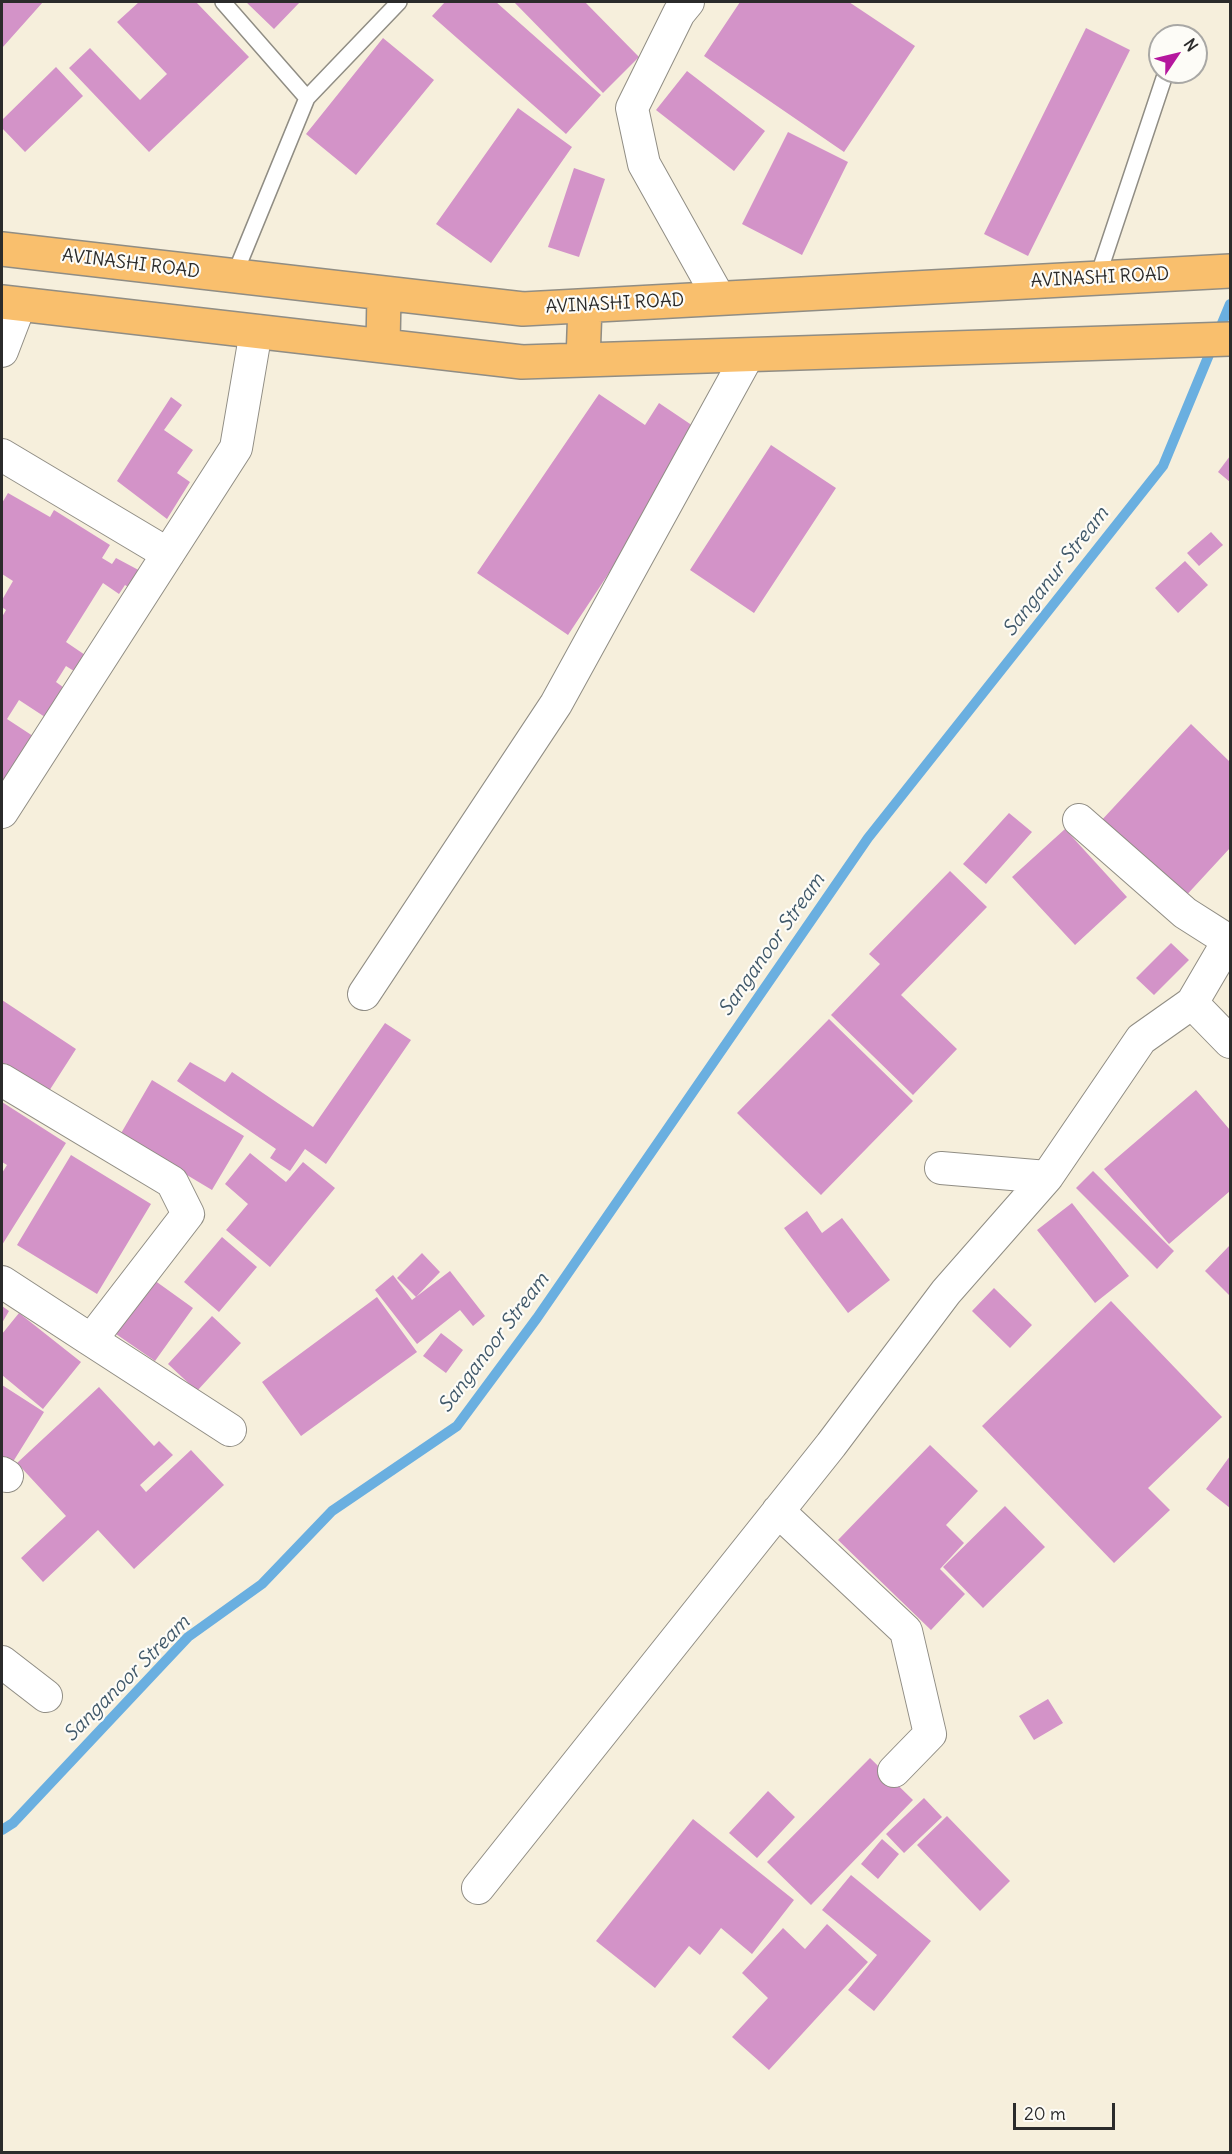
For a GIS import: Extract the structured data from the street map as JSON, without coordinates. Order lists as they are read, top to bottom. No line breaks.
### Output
{"streets":{"main road":["AVINASHI ROAD"]},"water":["Sanganur Stream","Sanganoor Stream"],"scale_bar":"20 m","north":"top right"}
